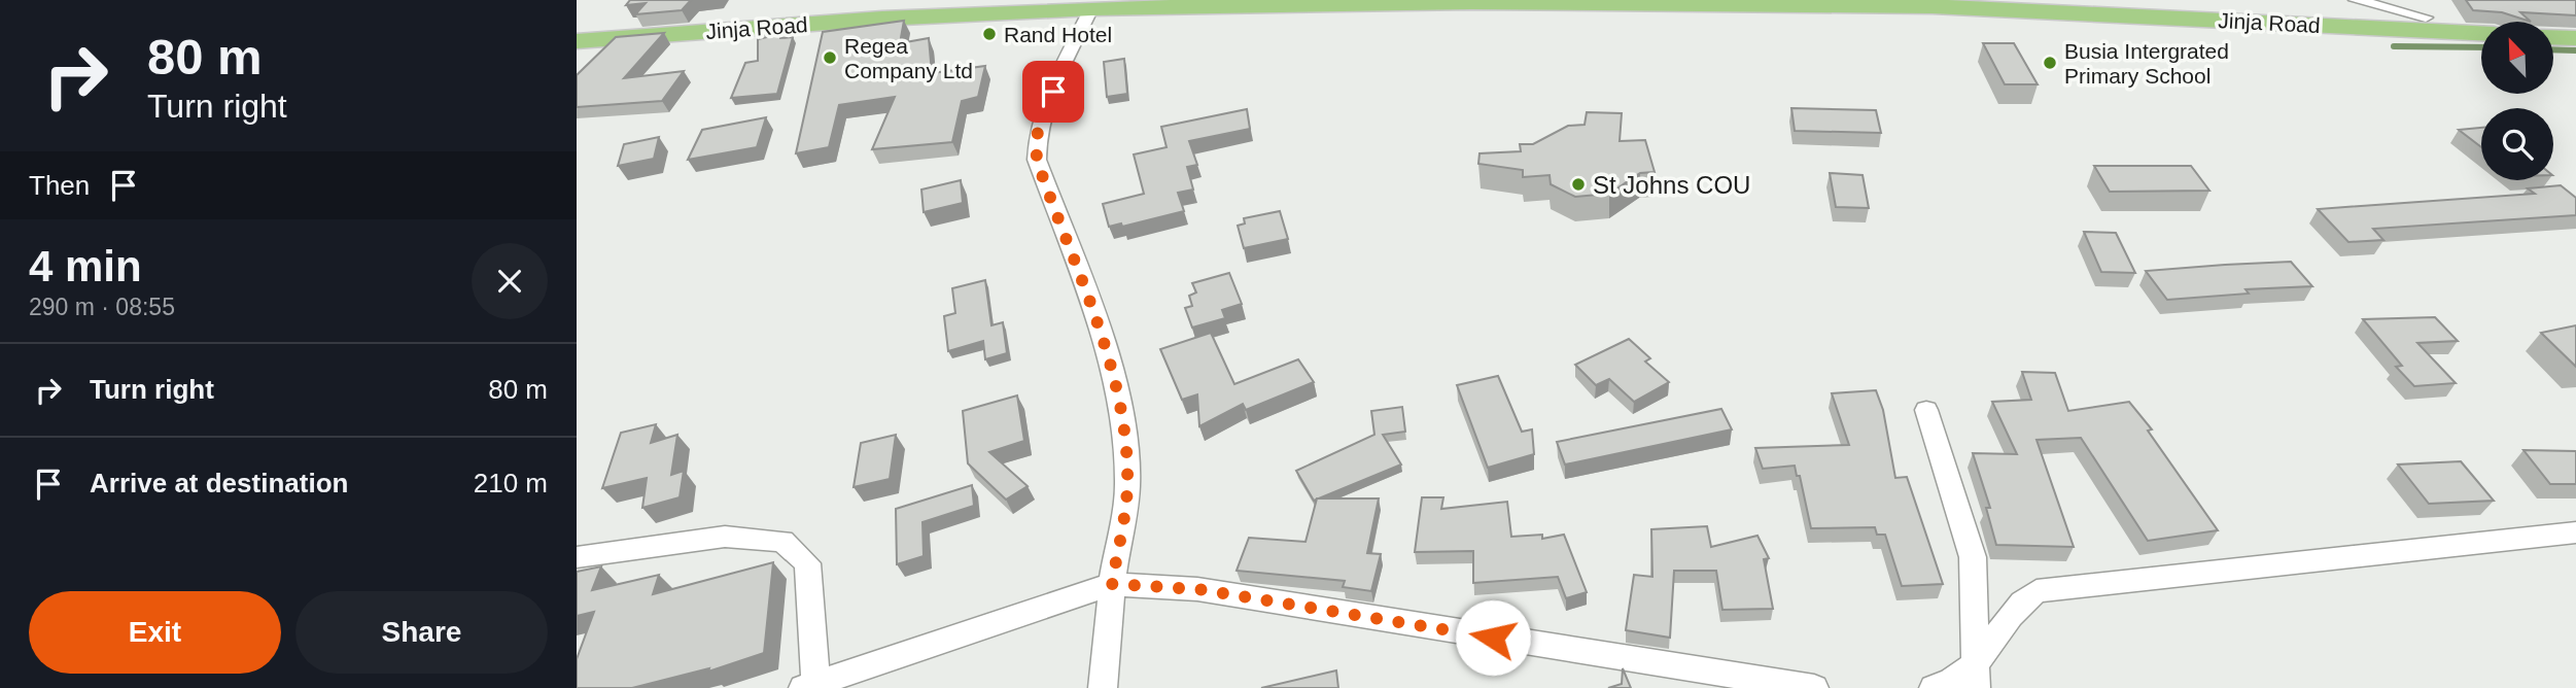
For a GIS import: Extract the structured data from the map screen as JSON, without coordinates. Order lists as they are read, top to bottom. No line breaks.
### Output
{"streets":{"main road":["Jinja Road"]},"places":["Rand Hotel","Regea Company Ltd","Busia Intergrated Primary School","St Johns COU"],"north":"top left","page":{"turn":["80 m","Turn right"],"then":"Then","heading":["4 min","290 m · 08:55"],"list":[{"name":"Turn right","value":"80 m"},{"name":"Arrive at destination","value":"210 m"}],"buttons":["Exit","Share"]}}
